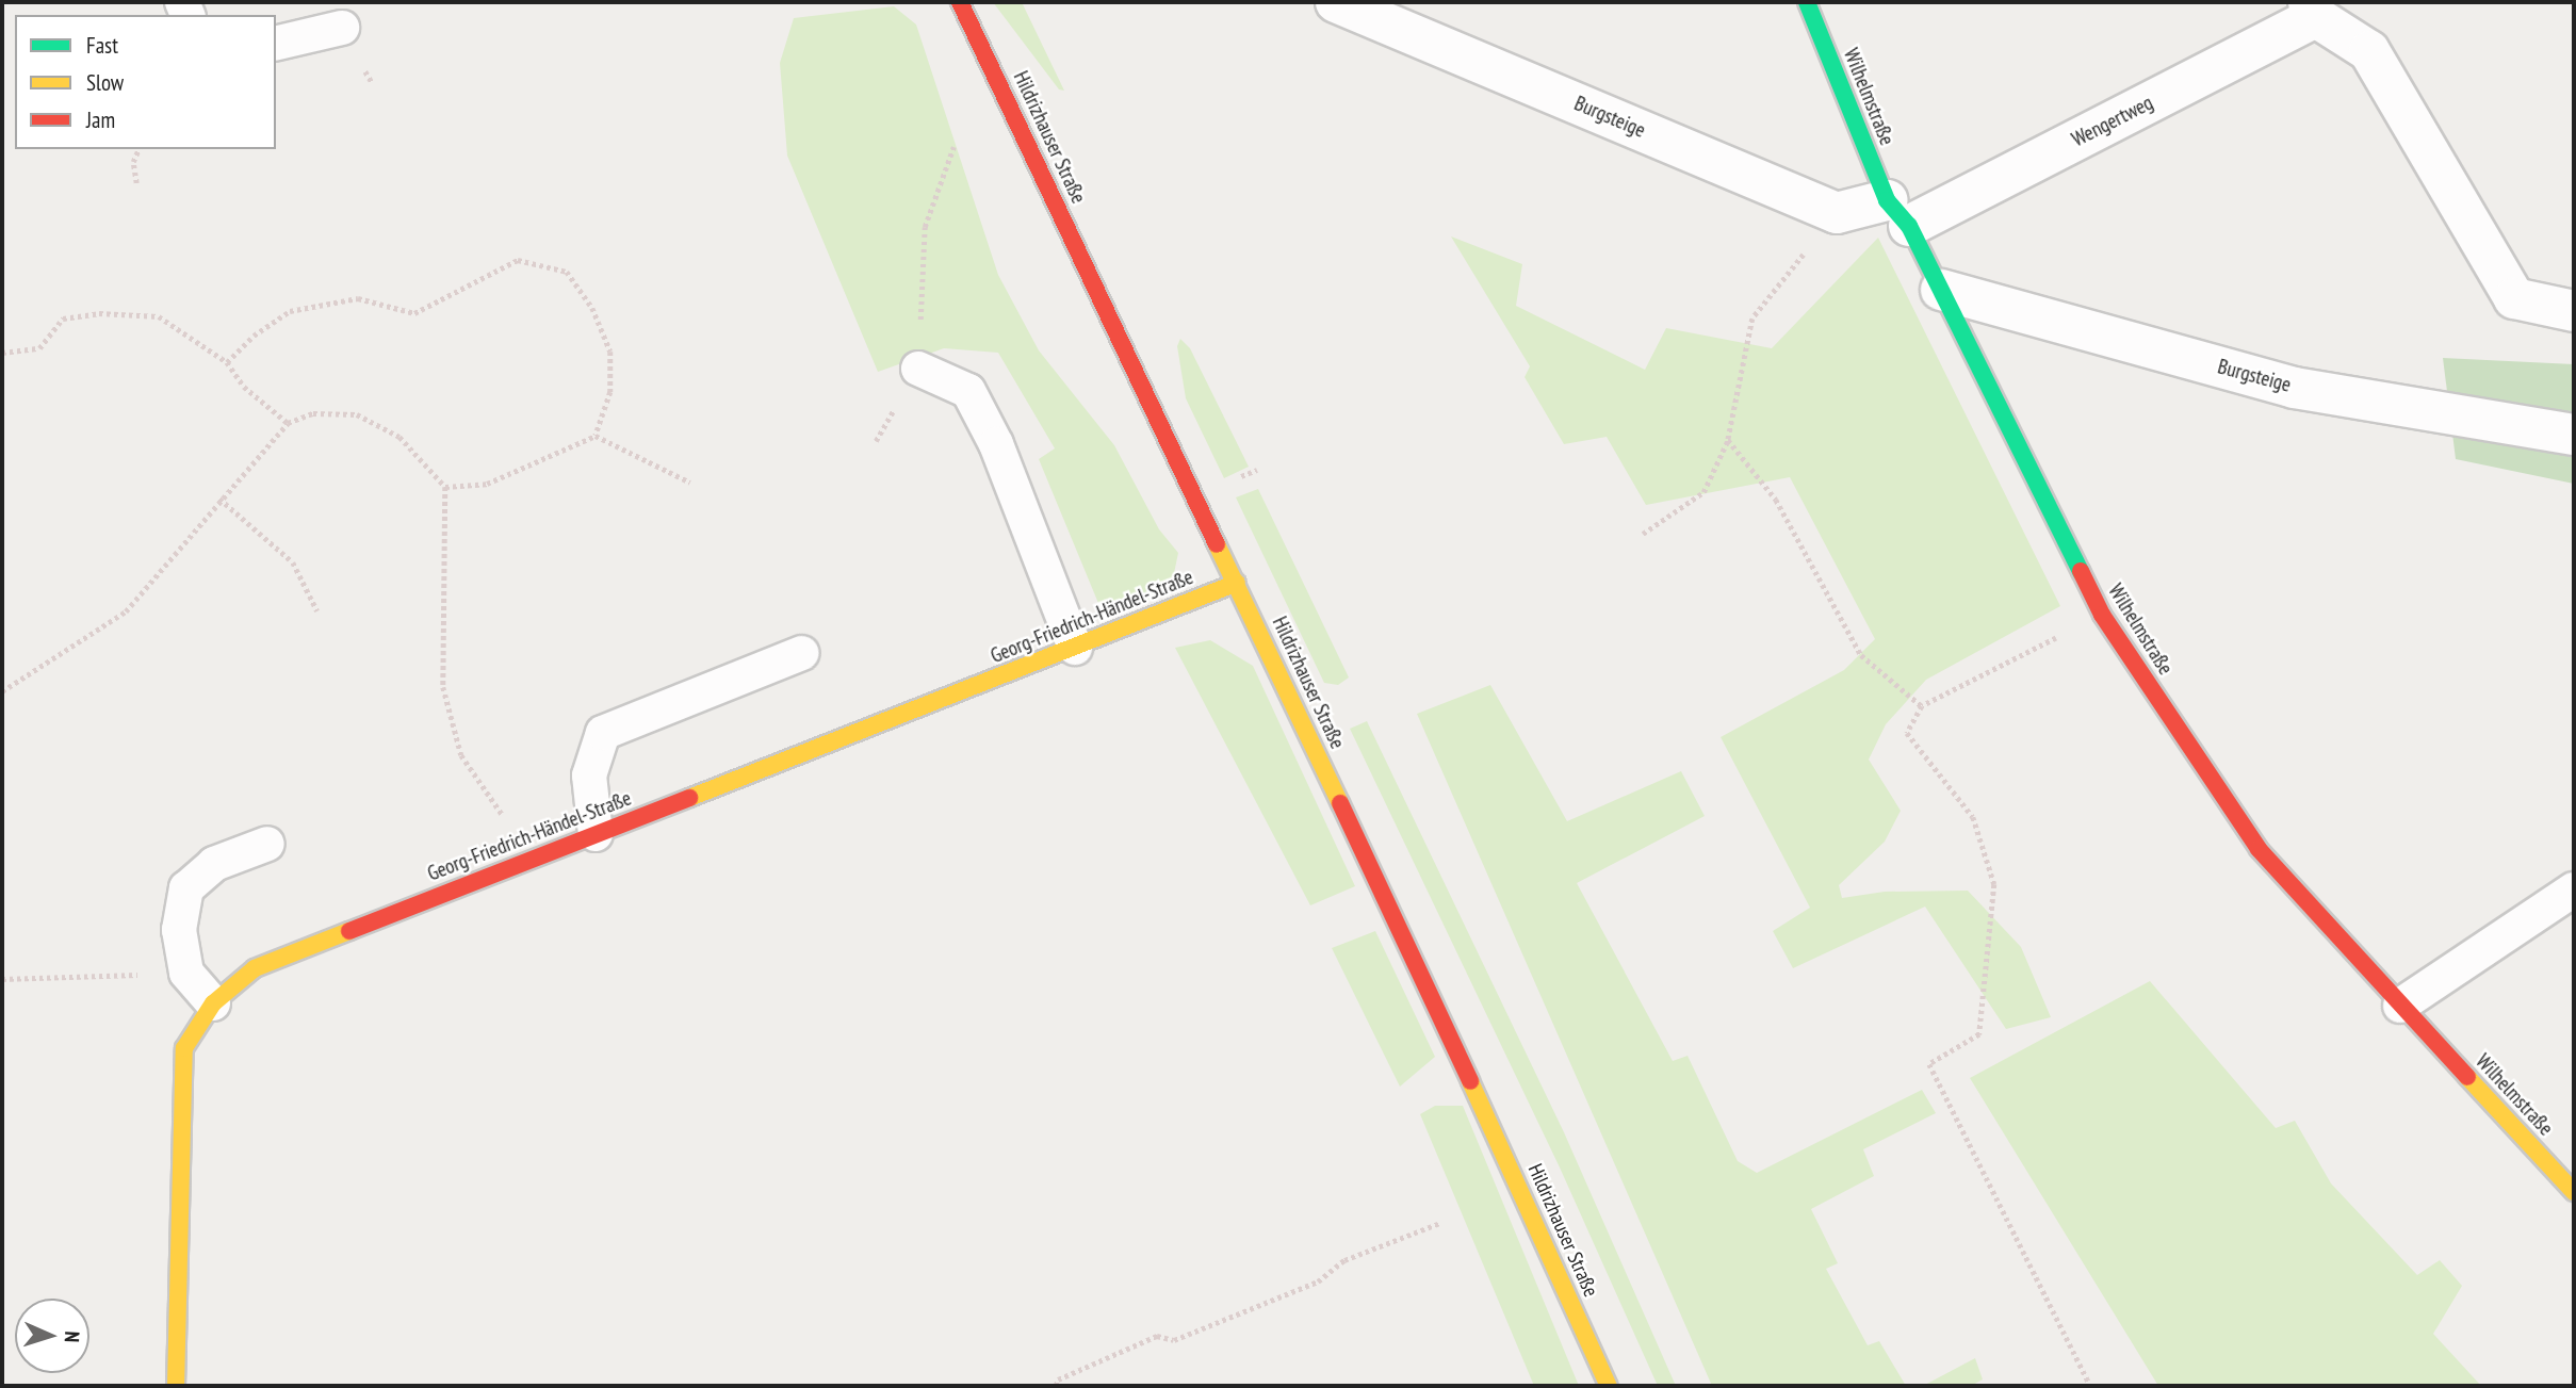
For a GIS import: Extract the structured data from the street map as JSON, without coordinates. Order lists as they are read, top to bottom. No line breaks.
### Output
{"streets":{"street":["Wilhelmstraße","Burgsteige","Wengertweg","Hildrizhauser Straße","Georg-Friedrich-Händel-Straße"]},"crossings":[["Wilhelmstraße","Burgsteige"],["Wilhelmstraße","Wengertweg"],["Hildrizhauser Straße","Georg-Friedrich-Händel-Straße"]],"legend":["Fast","Slow","Jam"],"north":"right"}
